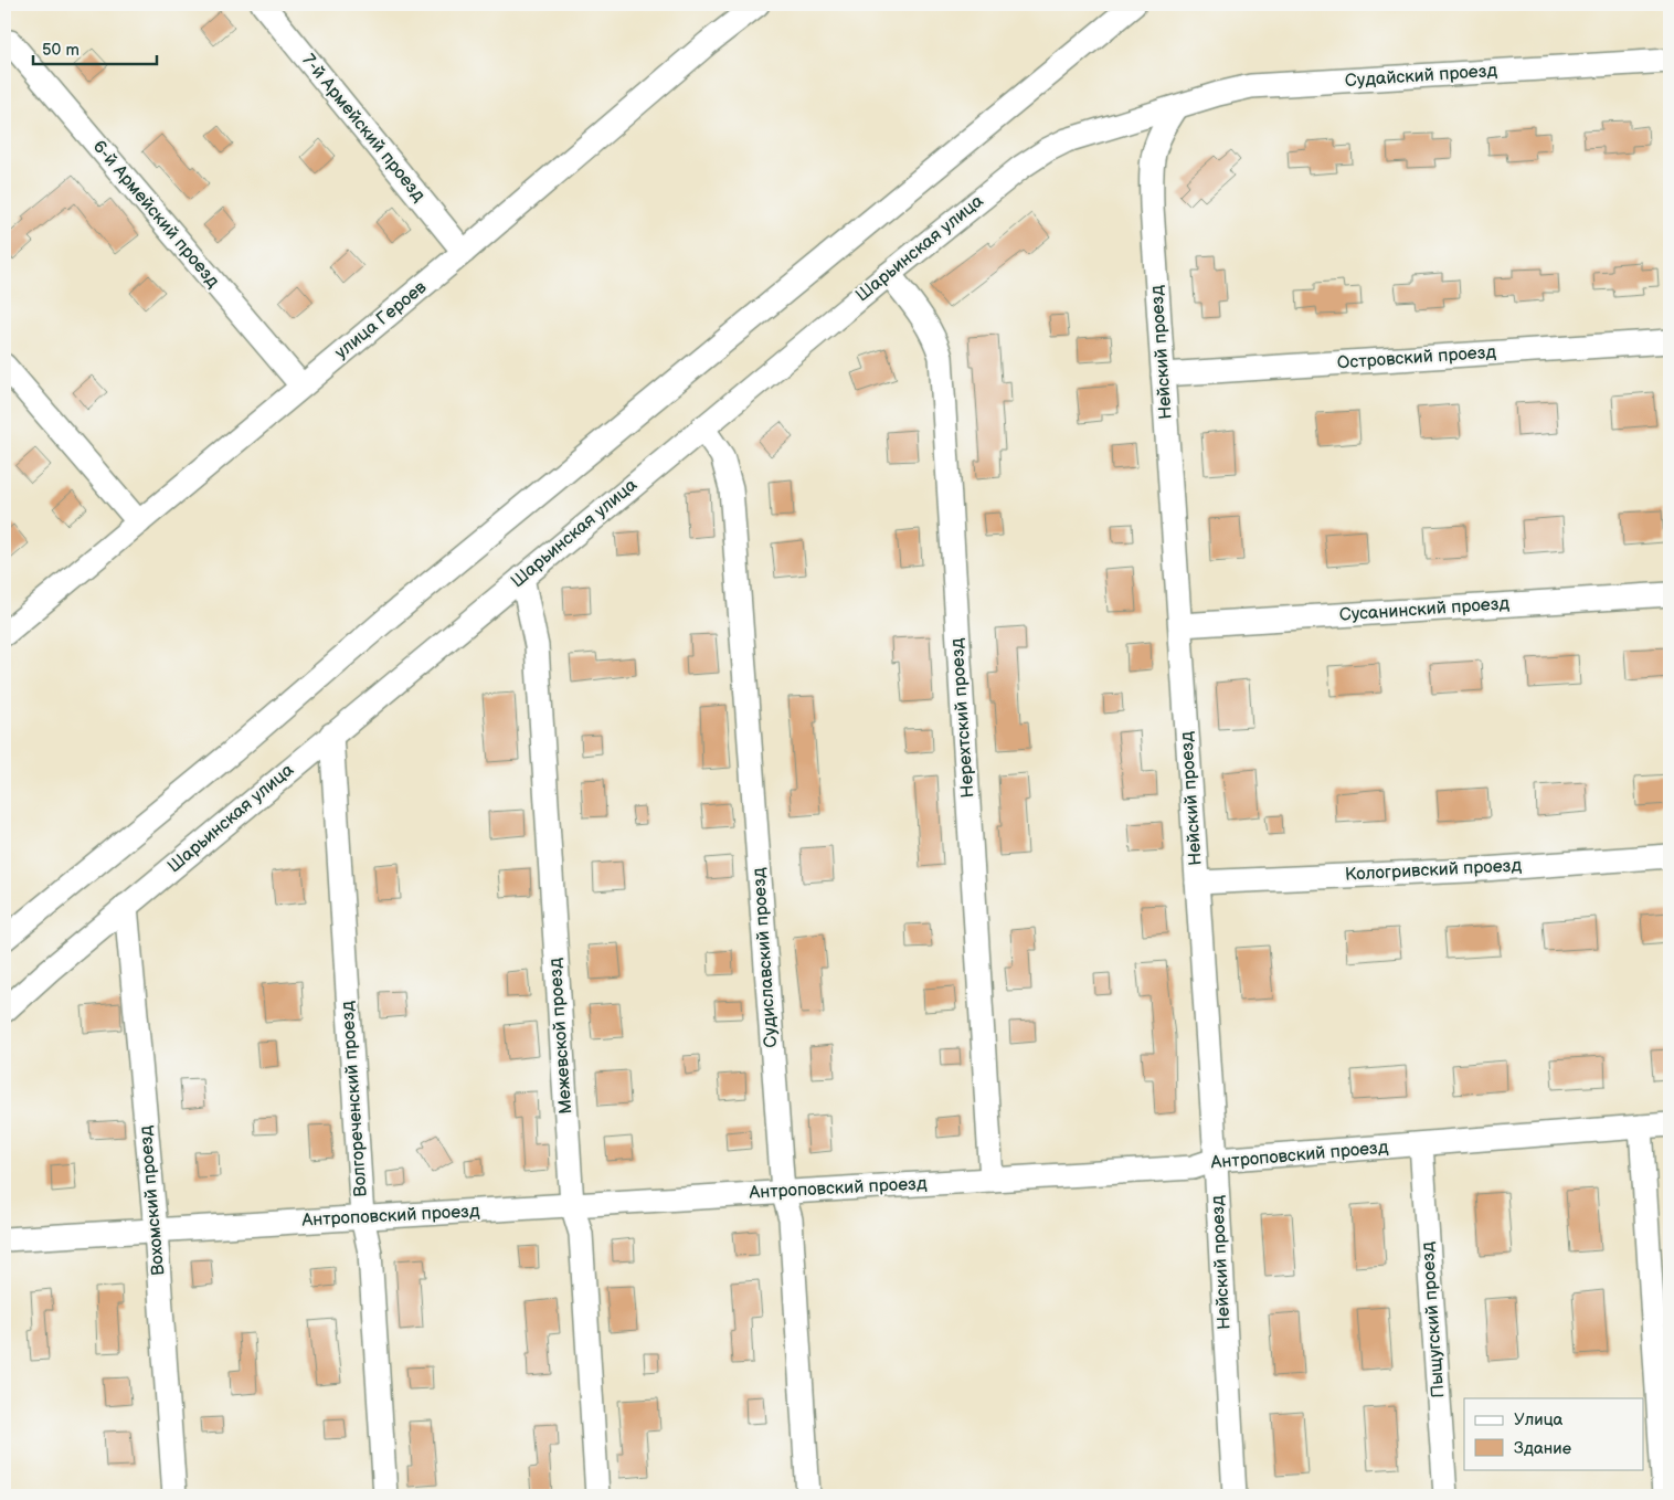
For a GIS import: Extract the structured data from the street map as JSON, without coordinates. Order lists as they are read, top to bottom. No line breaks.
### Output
{"streets":{"street":["Судайский проезд","7-й Армейский проезд","6-й Армейский проезд","Шарьинская улица","улица Героев","Нейский проезд","Островский проезд","Сусанинский проезд","Нерехтский проезд","Кологривский проезд","Судиславский проезд","Межевской проезд","Волгореченский проезд","Антроповский проезд","Вохомский проезд","Пыщугский проезд"]},"crossings":[["Судайский проезд","Шарьинская улица"],["Судайский проезд","Нейский проезд"],["7-й Армейский проезд","улица Героев"],["6-й Армейский проезд","улица Героев"],["Шарьинская улица","Нейский проезд"],["Шарьинская улица","Нерехтский проезд"],["Шарьинская улица","Судиславский проезд"],["Шарьинская улица","Межевской проезд"],["Шарьинская улица","Волгореченский проезд"],["Шарьинская улица","Вохомский проезд"],["Нейский проезд","Островский проезд"],["Нейский проезд","Сусанинский проезд"],["Нейский проезд","Кологривский проезд"],["Нейский проезд","Антроповский проезд"],["Нерехтский проезд","Антроповский проезд"],["Судиславский проезд","Антроповский проезд"],["Межевской проезд","Антроповский проезд"],["Волгореченский проезд","Антроповский проезд"],["Антроповский проезд","Вохомский проезд"],["Антроповский проезд","Пыщугский проезд"]],"legend":["Улица","Здание"],"scale_bar":"50 m"}
